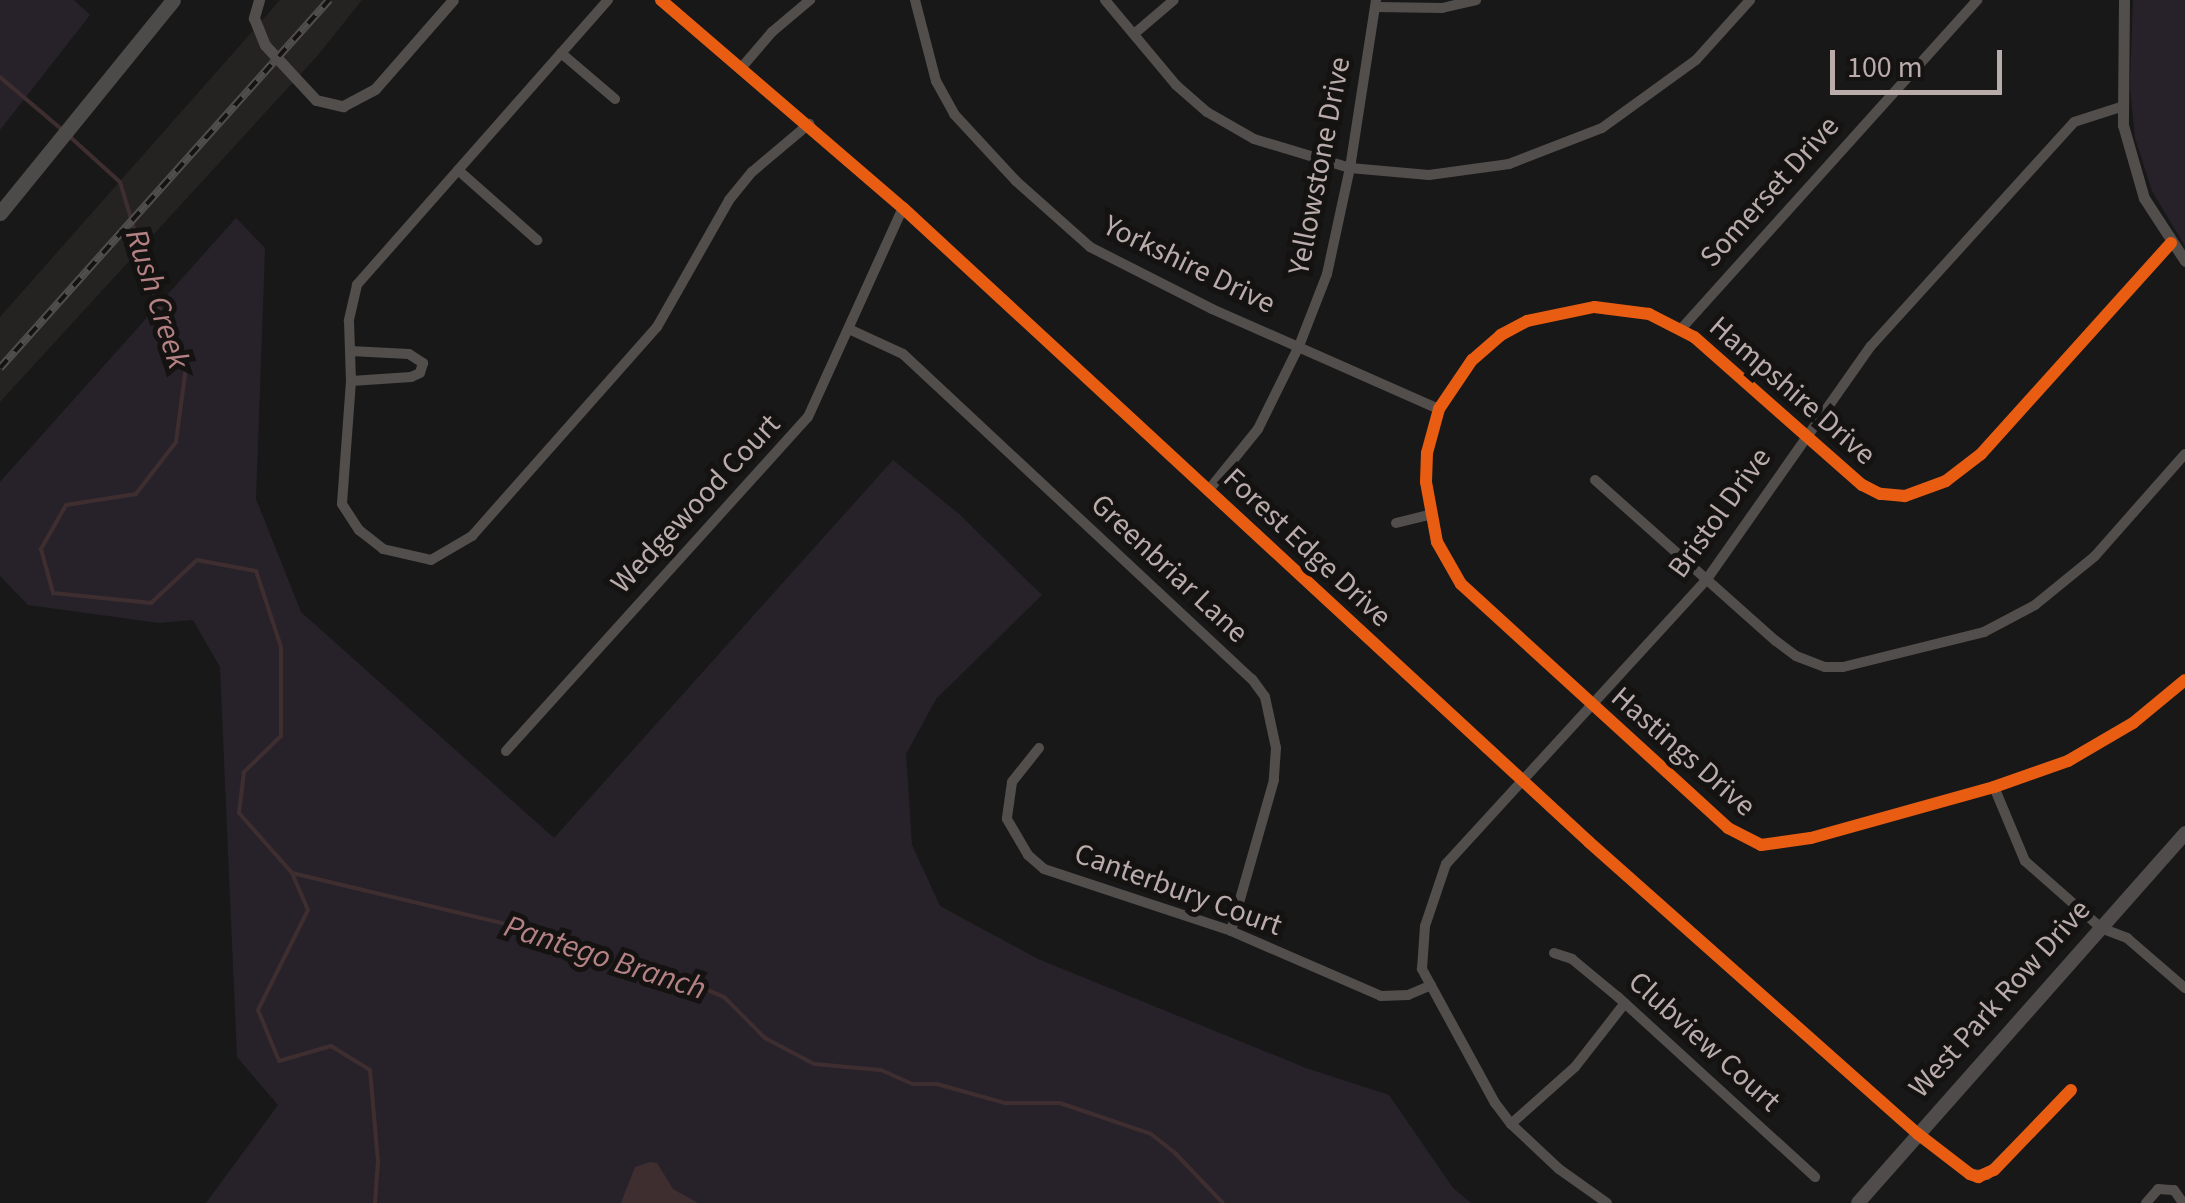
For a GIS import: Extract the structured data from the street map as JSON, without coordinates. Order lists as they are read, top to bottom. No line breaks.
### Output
{"streets":{"main road":["West Park Row Drive"],"street":["Yellowstone Drive","Somerset Drive","Yorkshire Drive","Hampshire Drive","Wedgewood Court","Bristol Drive","Forest Edge Drive","Greenbriar Lane","Hastings Drive","Canterbury Court","Clubview Court"]},"crossings":[["Yellowstone Drive","Yorkshire Drive"],["Yellowstone Drive","Forest Edge Drive"],["Somerset Drive","Hampshire Drive"],["Yorkshire Drive","Hampshire Drive"],["Yorkshire Drive","Hastings Drive"],["Hampshire Drive","Bristol Drive"],["Hampshire Drive","Hastings Drive"],["Wedgewood Court","Forest Edge Drive"],["Wedgewood Court","Greenbriar Lane"],["Bristol Drive","Forest Edge Drive"],["Bristol Drive","Hastings Drive"],["Bristol Drive","Canterbury Court"],["Forest Edge Drive","West Park Row Drive"],["Greenbriar Lane","Canterbury Court"]],"water":["Rush Creek","Pantego Branch"],"scale_bar":"100 m"}
